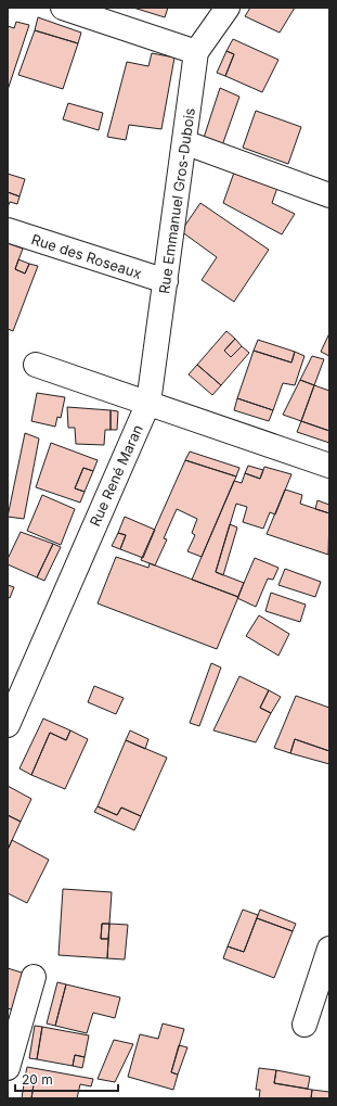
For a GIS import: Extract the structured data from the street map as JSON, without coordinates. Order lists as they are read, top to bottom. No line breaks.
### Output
{"streets":{"street":["Rue Emmanuel Gros-Dubois","Rue des Roseaux","Rue René Maran"]},"crossings":[["Rue Emmanuel Gros-Dubois","Rue des Roseaux"],["Rue Emmanuel Gros-Dubois","Rue René Maran"]],"scale_bar":"20 m"}
